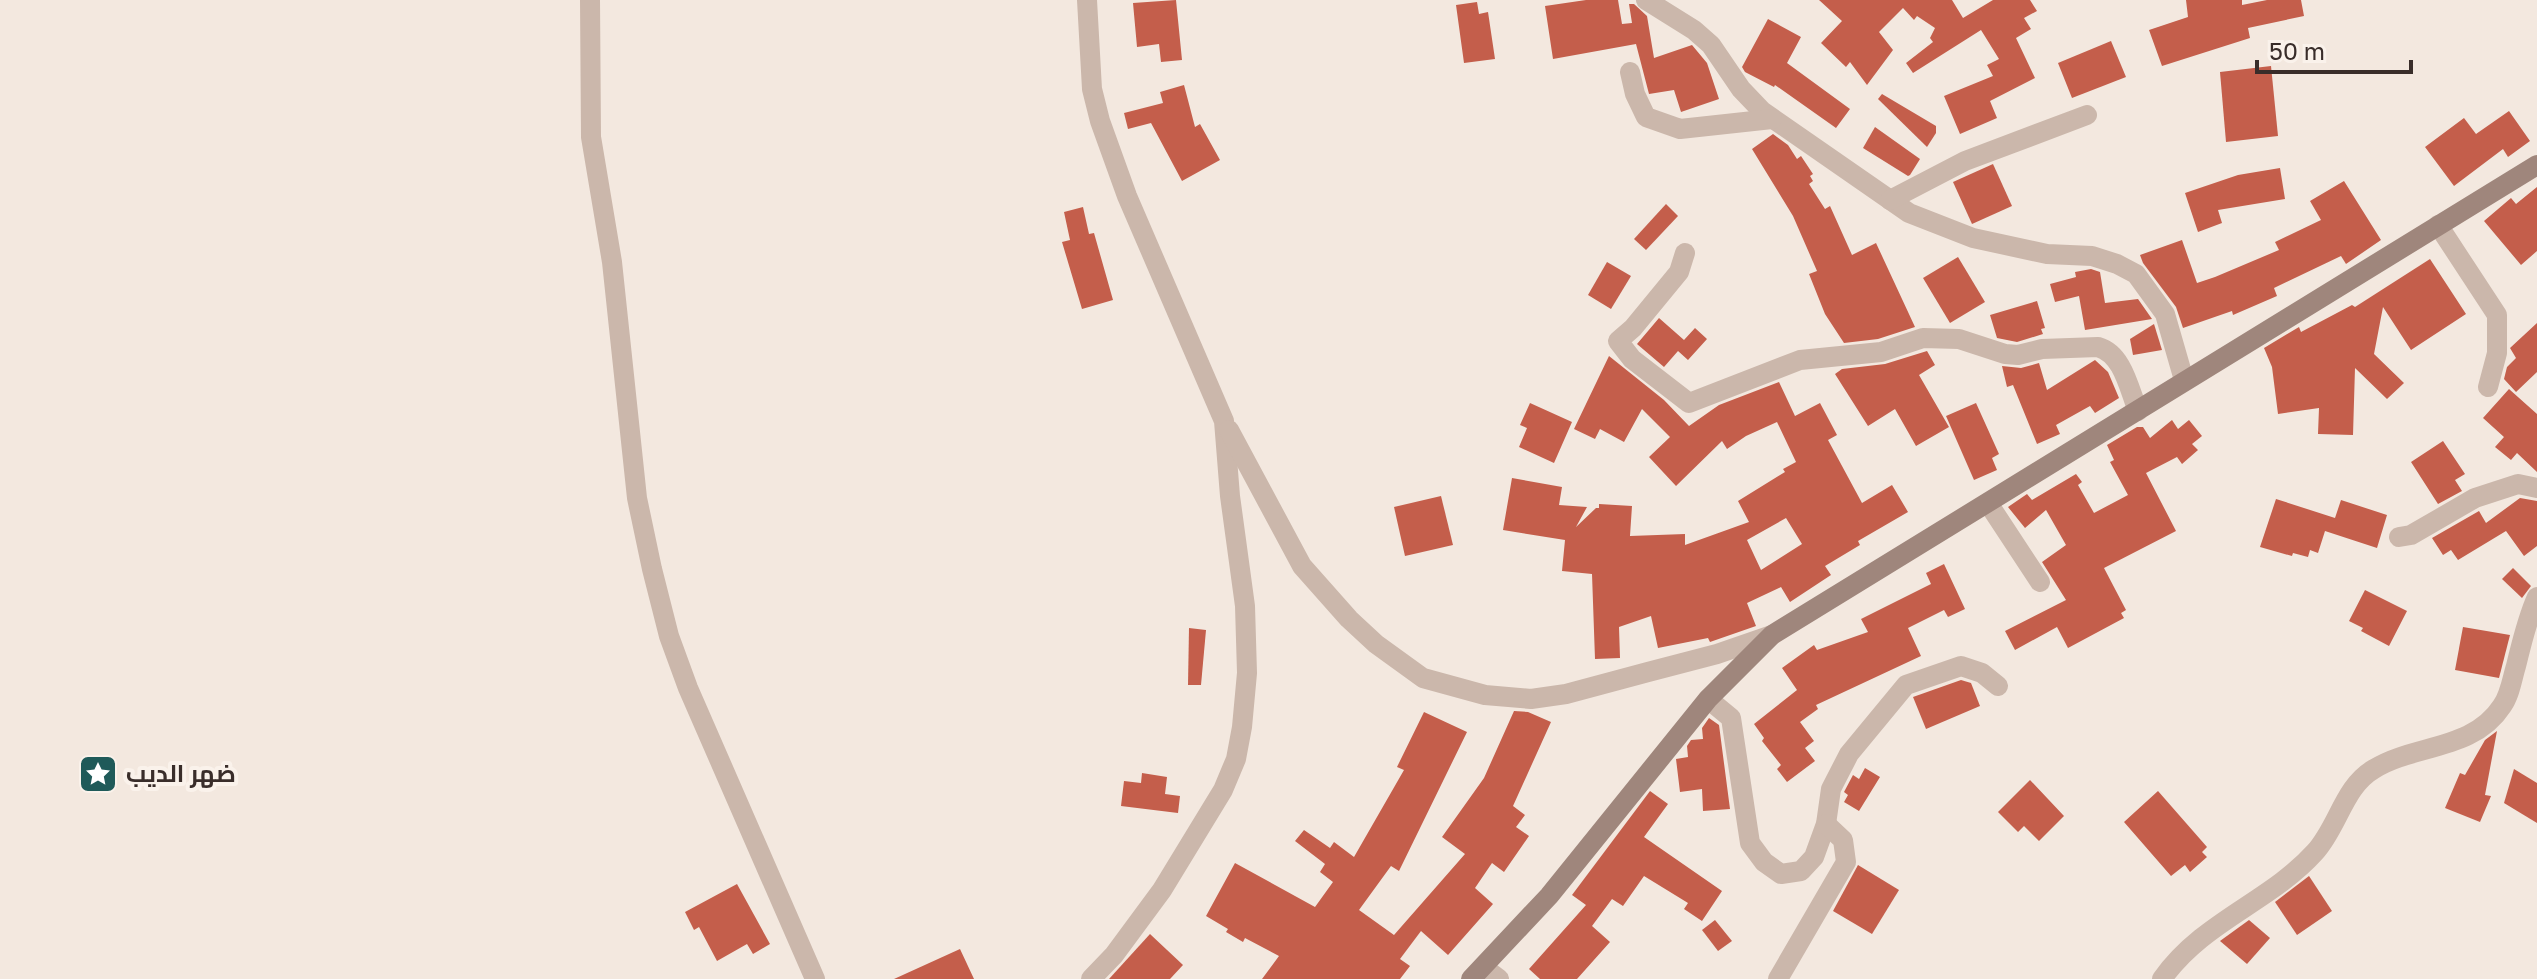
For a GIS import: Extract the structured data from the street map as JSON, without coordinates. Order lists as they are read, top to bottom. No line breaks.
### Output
{"places":{"place":["ضهر الديب"]},"scale_bar":"50 m"}
